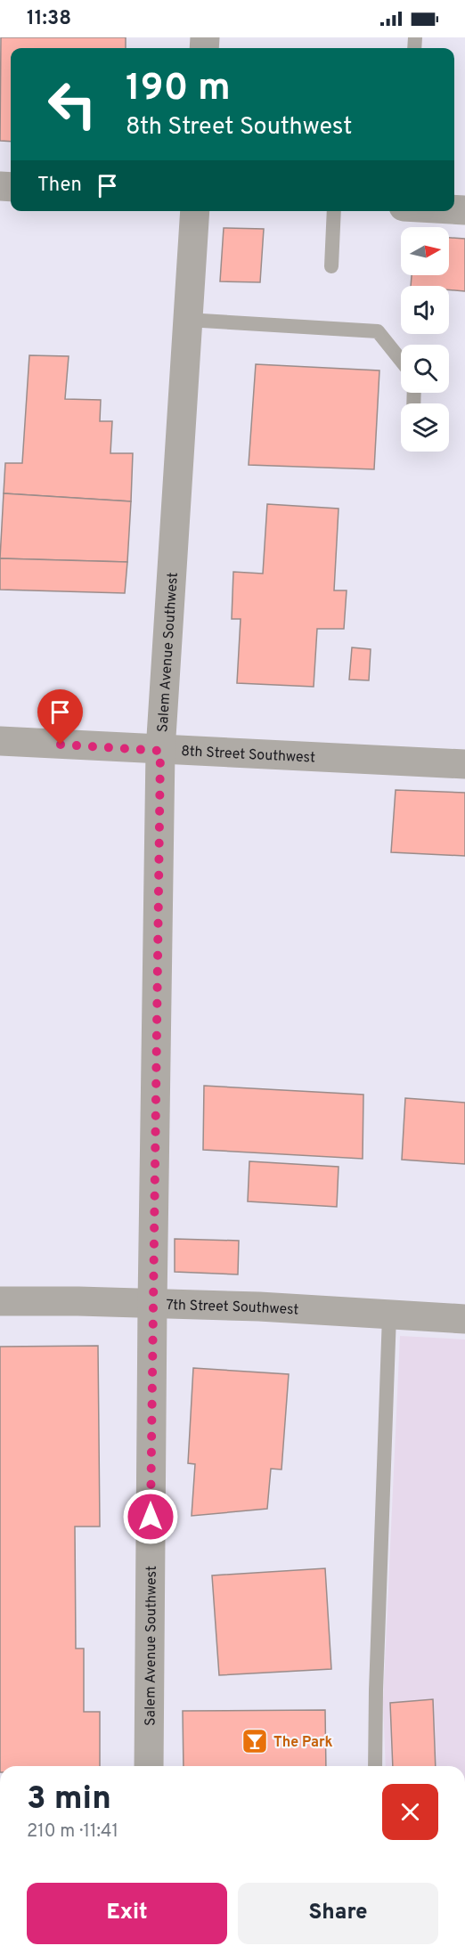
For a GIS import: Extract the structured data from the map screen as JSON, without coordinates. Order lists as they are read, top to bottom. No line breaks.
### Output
{"streets":{"street":["Salem Avenue Southwest","8th Street Southwest","7th Street Southwest"]},"crossings":[["Salem Avenue Southwest","8th Street Southwest"],["Salem Avenue Southwest","7th Street Southwest"]],"places":{"bar":["The Park"]},"north":"right","page":{"status":"11:38","turn":["190 m","8th Street Southwest"],"then":"Then","heading":["3 min","210 m · 11:41"],"buttons":["Exit","Share"]}}
